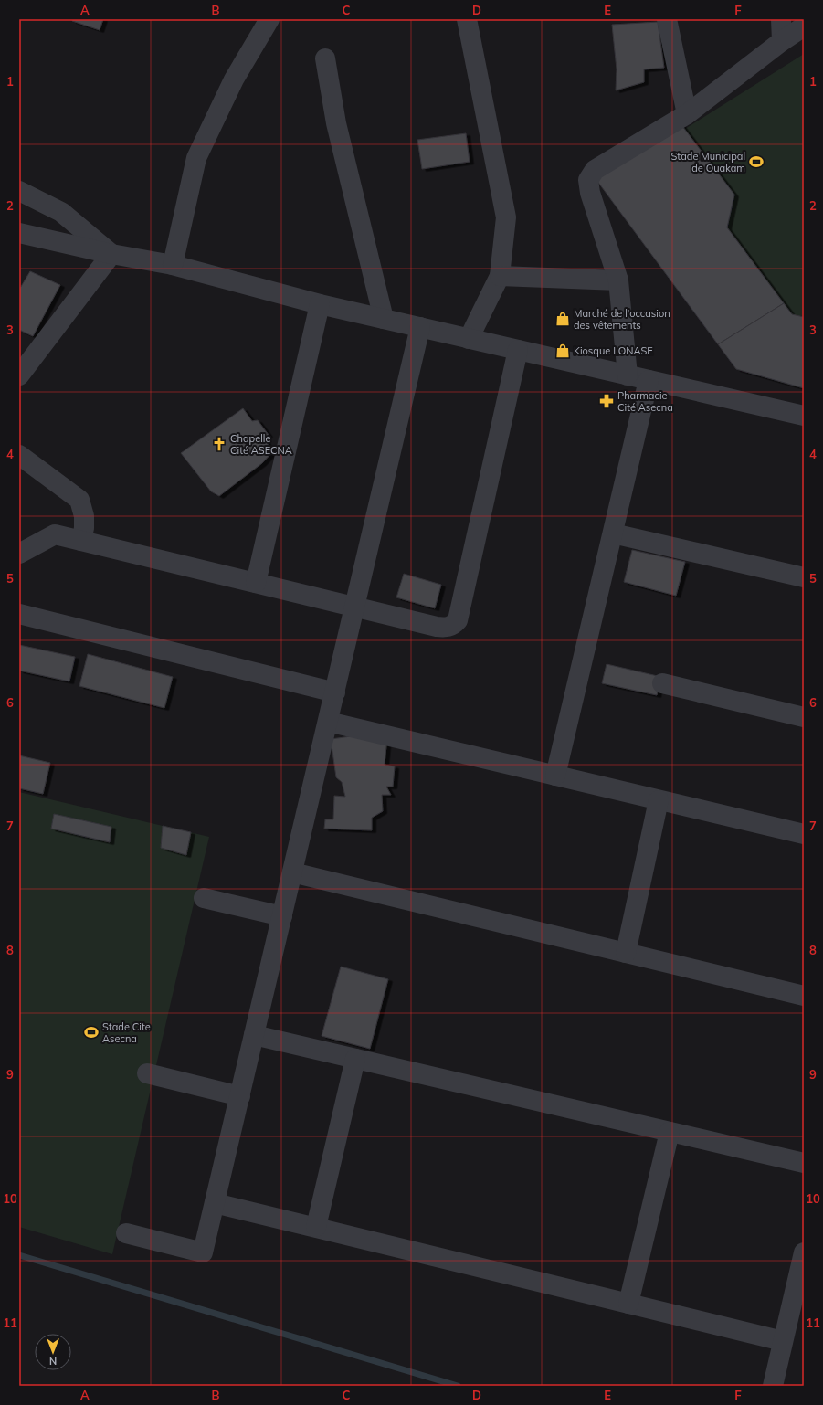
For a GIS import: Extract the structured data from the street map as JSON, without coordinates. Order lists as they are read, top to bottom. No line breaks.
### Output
{"places":{"sports":["Stade Municipal de Ouakam","Stade Cite Asecna"],"shop":["Marché de l'occasion des vêtements","Kiosque LONASE"],"pharmacy":["Pharmacie Cité Asecna"],"church":["Chapelle Cité ASECNA"]},"north":"bottom","grid":{"columns":["A","B","C","D","E","F"],"rows":["1","2","3","4","5","6","7","8","9","10","11"]}}
